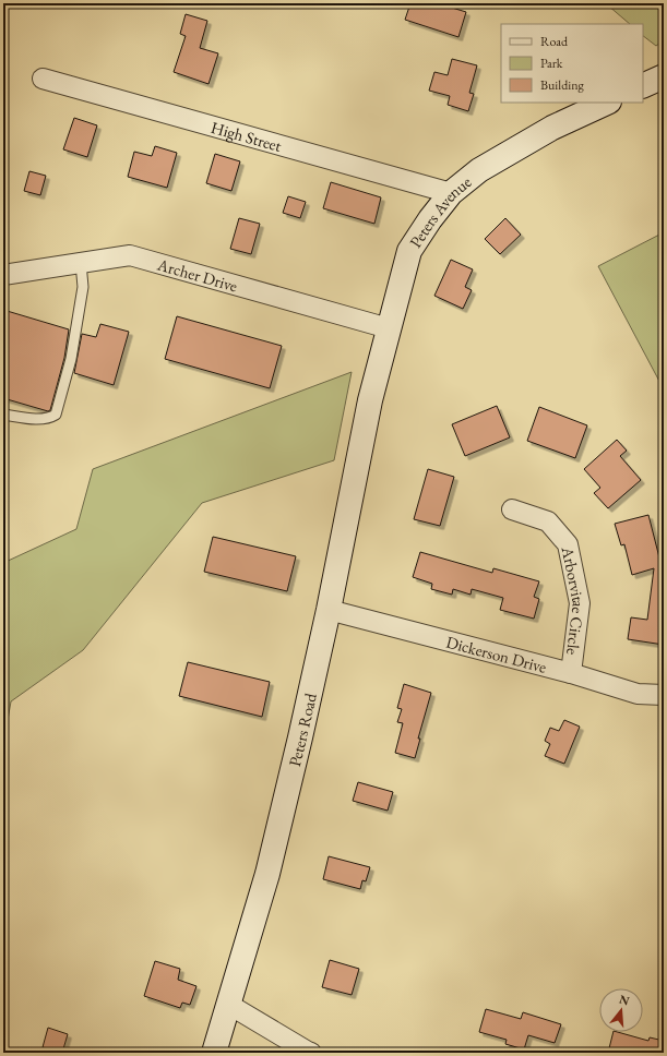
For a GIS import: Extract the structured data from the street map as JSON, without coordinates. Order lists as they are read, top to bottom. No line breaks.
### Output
{"streets":{"street":["High Street","Peters Avenue","Archer Drive","Arborvitae Circle","Dickerson Drive","Peters Road"]},"crossings":[["High Street","Peters Avenue"],["Peters Avenue","Archer Drive"],["Peters Avenue","Peters Road"],["Arborvitae Circle","Dickerson Drive"],["Dickerson Drive","Peters Road"]],"legend":["Road","Park","Building"],"north":"top"}
